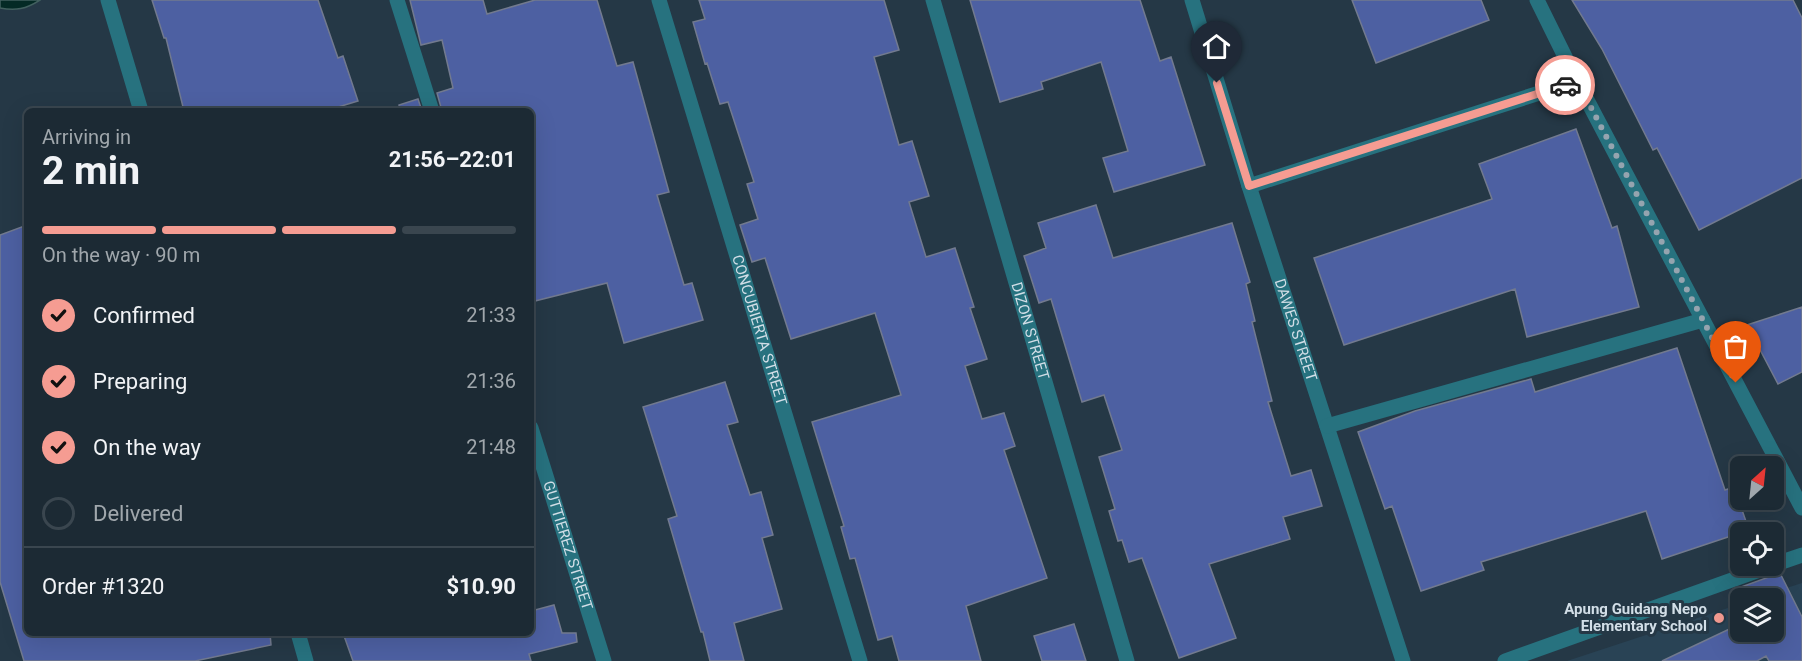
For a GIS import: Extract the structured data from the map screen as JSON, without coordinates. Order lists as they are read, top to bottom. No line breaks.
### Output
{"streets":{"street":["CONCUBIERTA STREET","DIZON STREET","DAWES STREET","GUTTIEREZ STREET"]},"places":["Apung Guidang Nepo Elementary School"],"north":"top right","page":{"heading":["2 min","Arriving in","21:56–22:01"],"panel":["Order #1320","$10.90"],"bar":"On the way · 90 m","list":[["Confirmed","21:33"],["Preparing","21:36"],["On the way","21:48"],"Delivered"]}}
